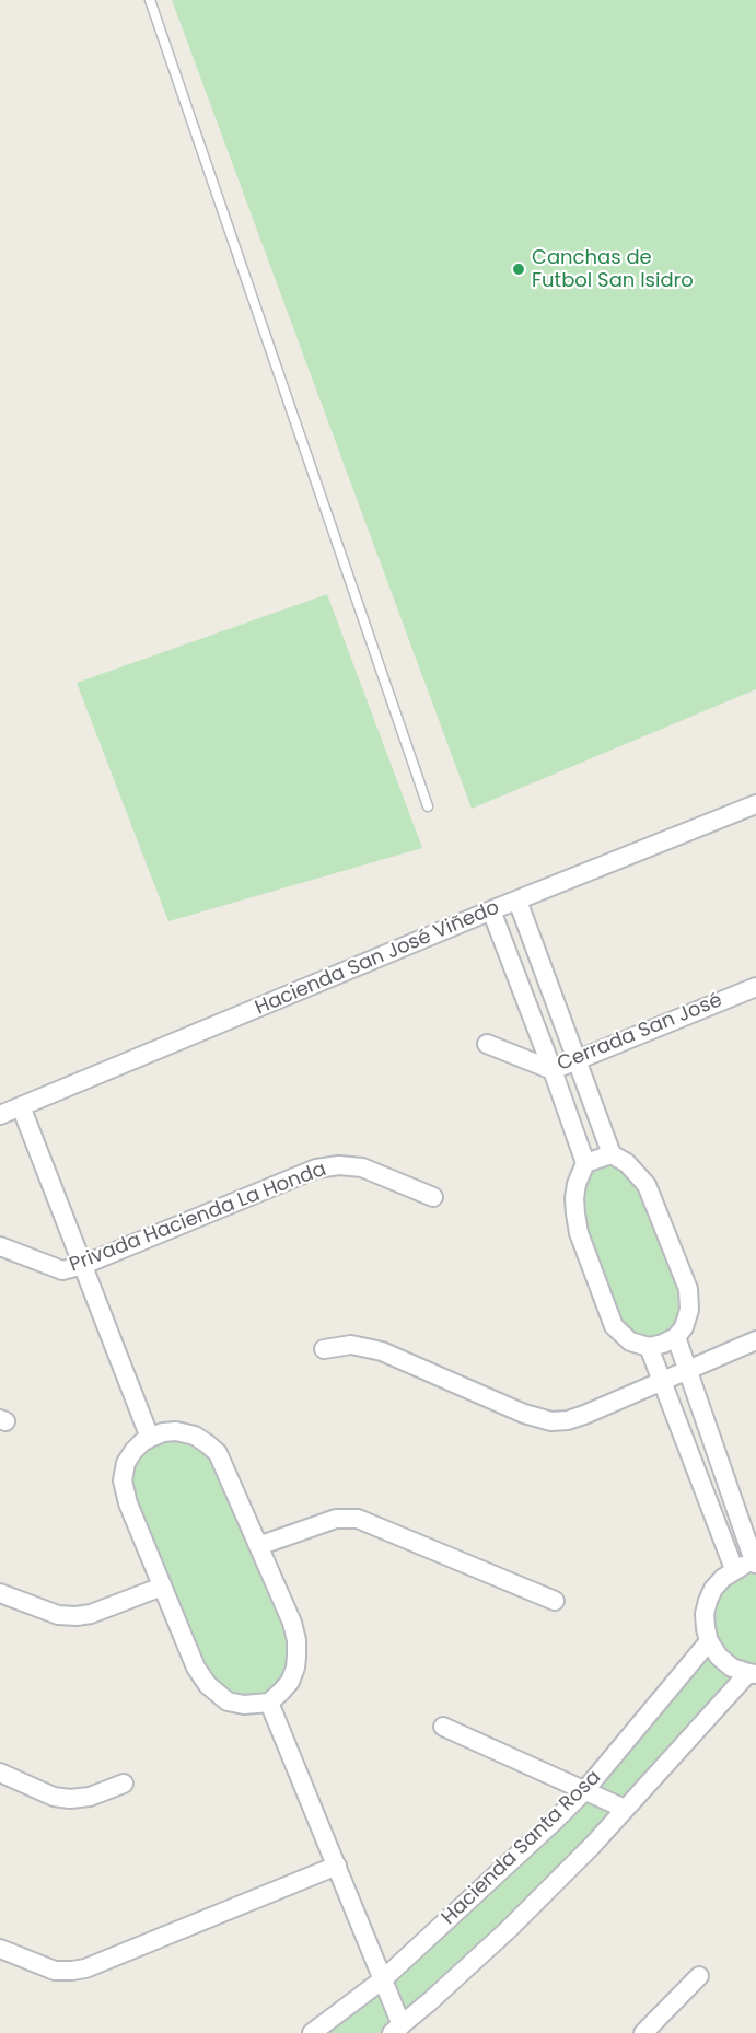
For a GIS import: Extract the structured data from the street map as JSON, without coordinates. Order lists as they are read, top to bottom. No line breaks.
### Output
{"streets":{"street":["Hacienda San José Viñedo","Cerrada San José","Privada Hacienda La Honda","Hacienda Santa Rosa"]},"places":["Canchas de Futbol San Isidro"]}
